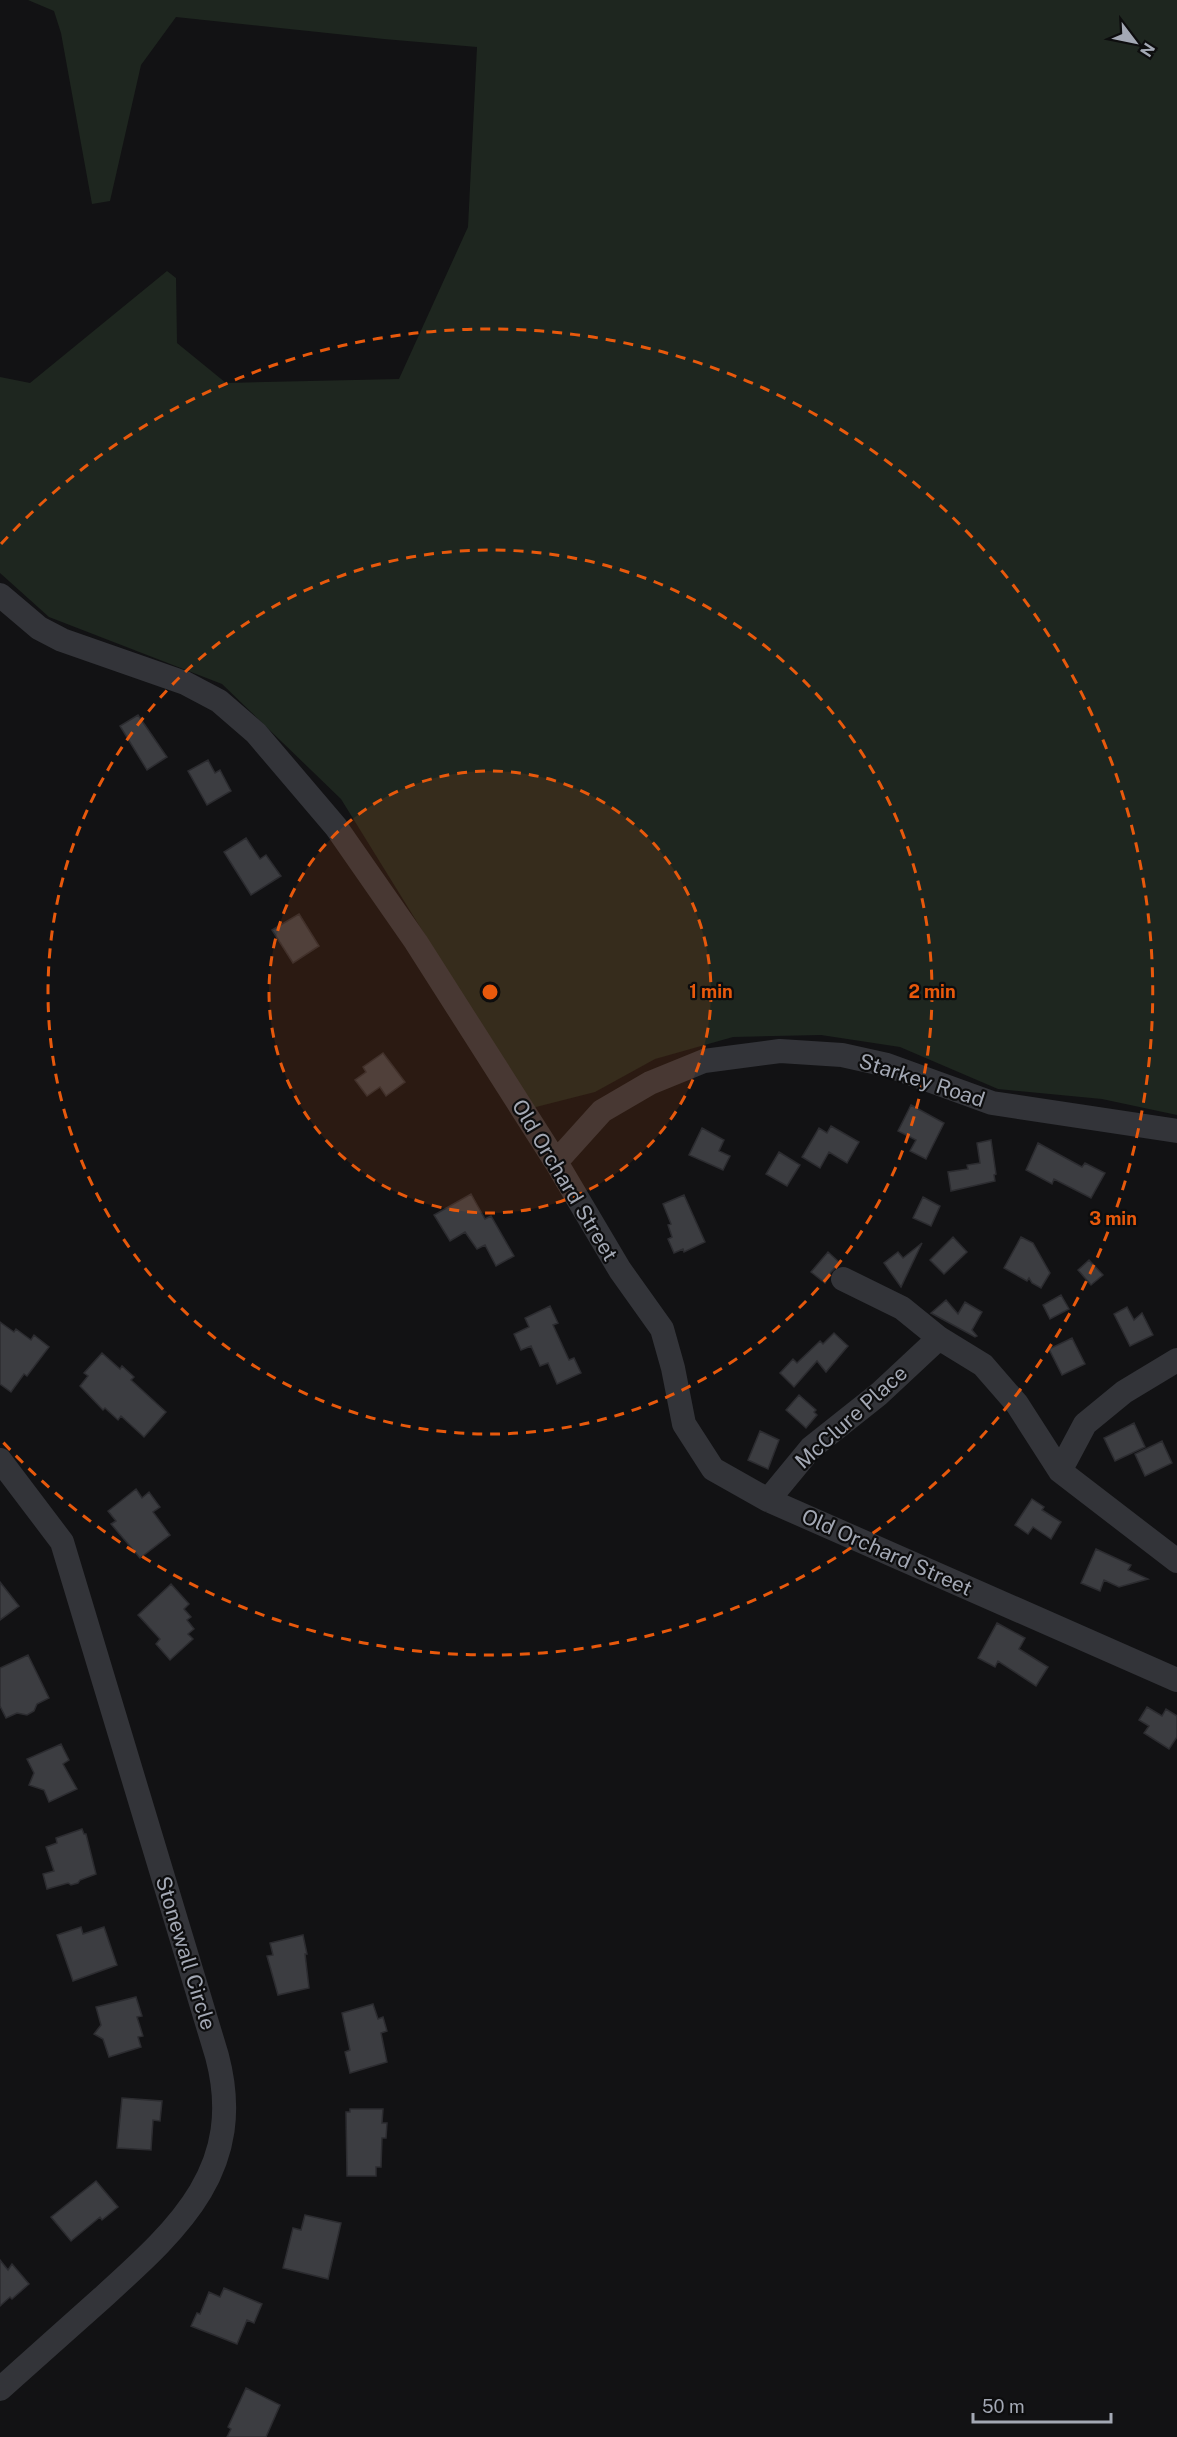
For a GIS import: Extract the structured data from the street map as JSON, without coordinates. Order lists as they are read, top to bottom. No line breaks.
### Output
{"streets":{"street":["Starkey Road","Old Orchard Street","McClure Place","Stonewall Circle"]},"crossings":[["Starkey Road","Old Orchard Street"],["Old Orchard Street","McClure Place"]],"scale_bar":"50 m","north":"bottom right","rings":["1 min","2 min","3 min"]}
